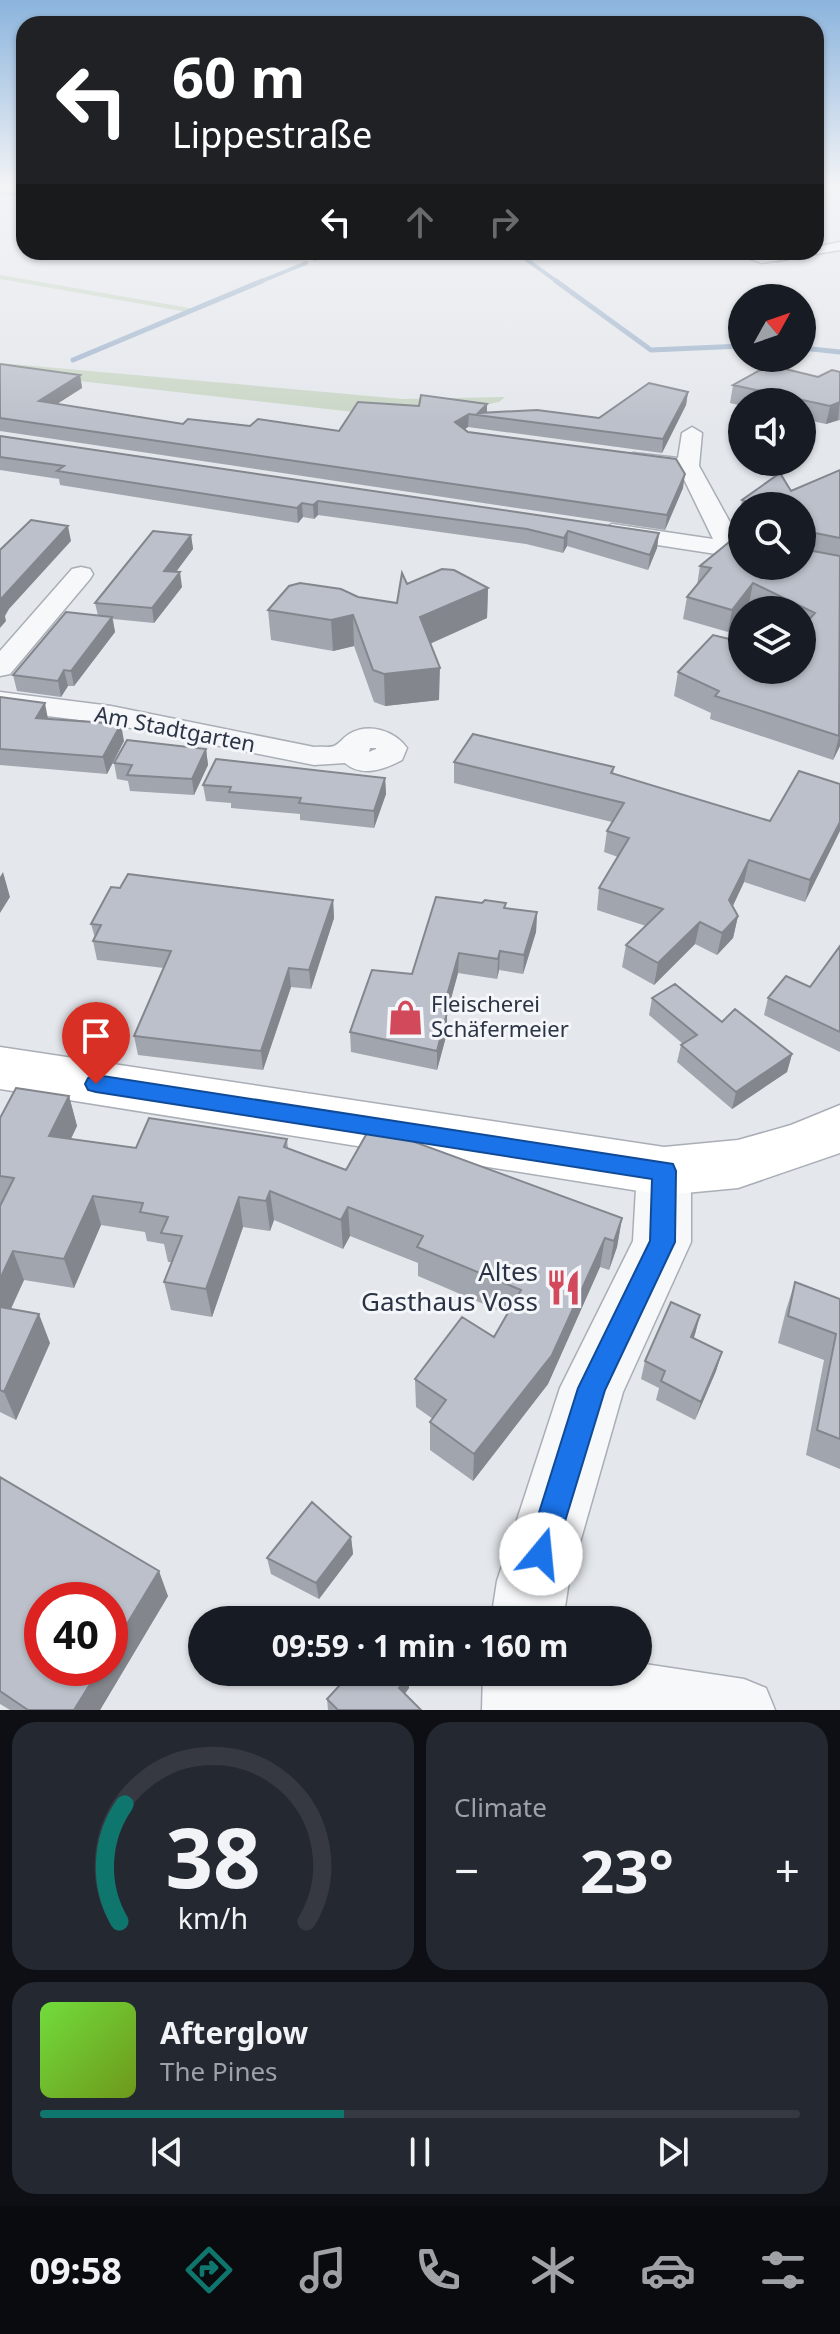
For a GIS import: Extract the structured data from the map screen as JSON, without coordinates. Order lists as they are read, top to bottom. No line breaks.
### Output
{"streets":{"street":["Am Stadtgarten"]},"places":{"shop":["Fleischerei Schäfermeier"],"restaurant":["Altes Gasthaus Voss"]},"north":"top right","page":{"turn":["60 m","Lippestraße"],"limit":"40","trip":"09:59 · 1 min · 160 m","tile":"Climate","heat":["−","23°","+"],"song":["Afterglow","The Pines"],"tabs":"09:58","gauge":["38","km/h"]}}
